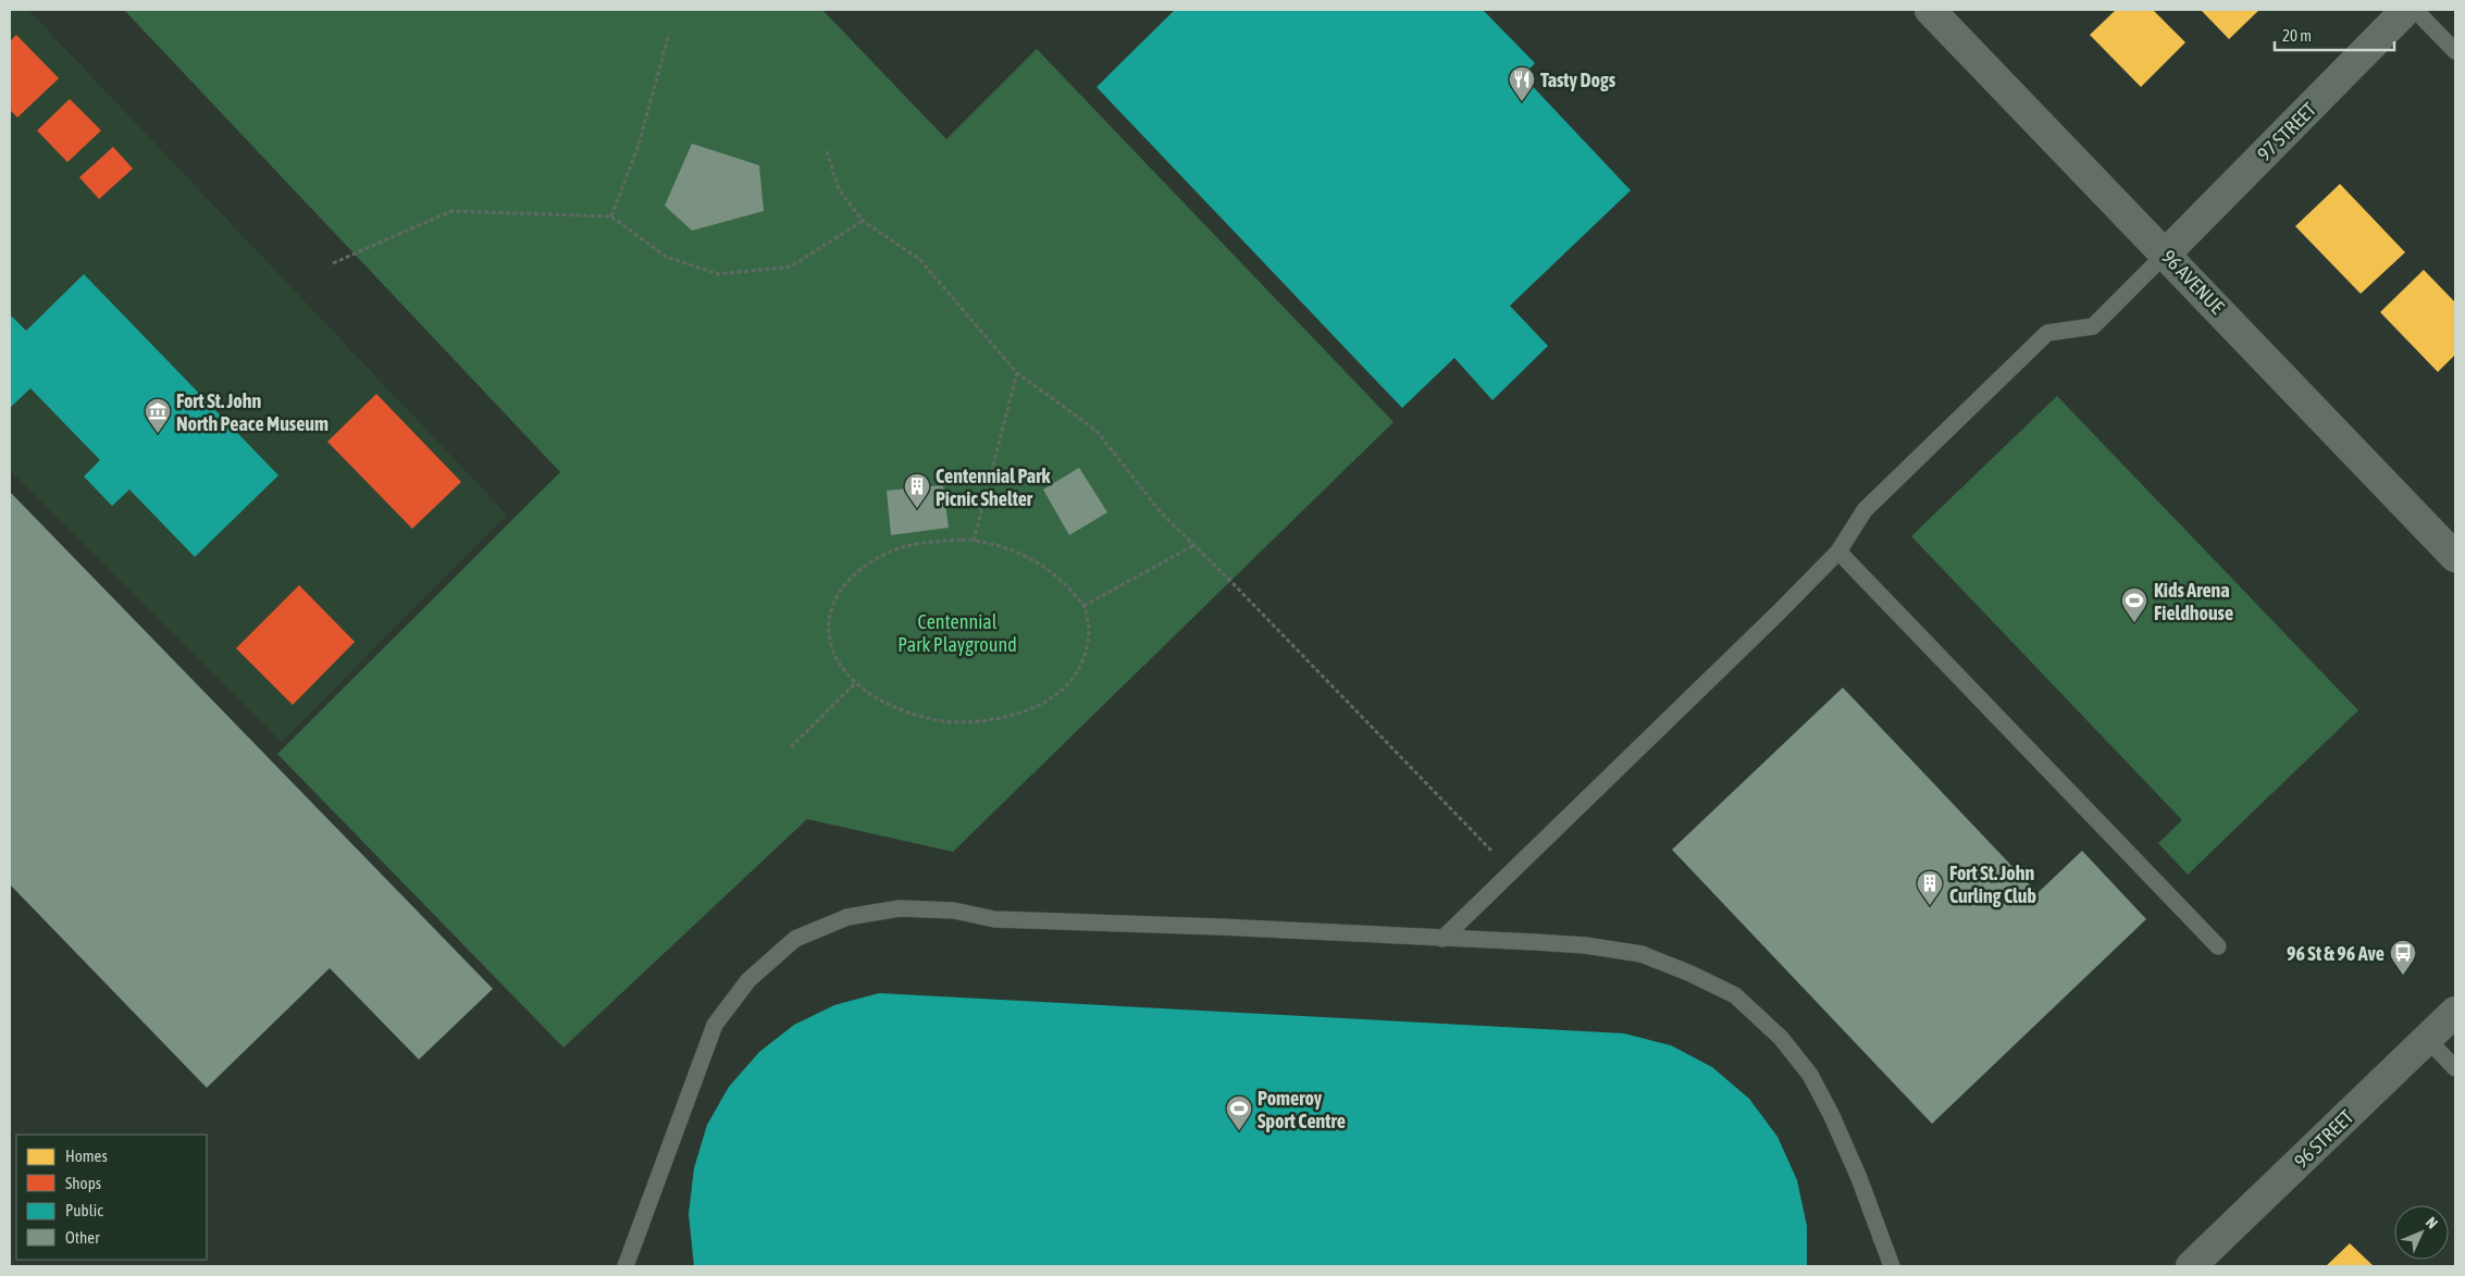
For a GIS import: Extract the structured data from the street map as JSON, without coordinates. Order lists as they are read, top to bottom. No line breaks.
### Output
{"streets":{"street":["97 STREET","96 AVENUE","96 STREET"]},"crossings":[["97 STREET","96 AVENUE"]],"parks":["Centennial Park Playground"],"places":{"restaurant":["Tasty Dogs"],"museum":["Fort St. John North Peace Museum"],"building":["Centennial Park Picnic Shelter","Fort St. John Curling Club"],"sports":["Kids Arena Fieldhouse","Pomeroy Sport Centre"],"bus stop":["96 St & 96 Ave"]},"legend":["Homes","Shops","Public","Other"],"scale_bar":"20 m","north":"top right"}
